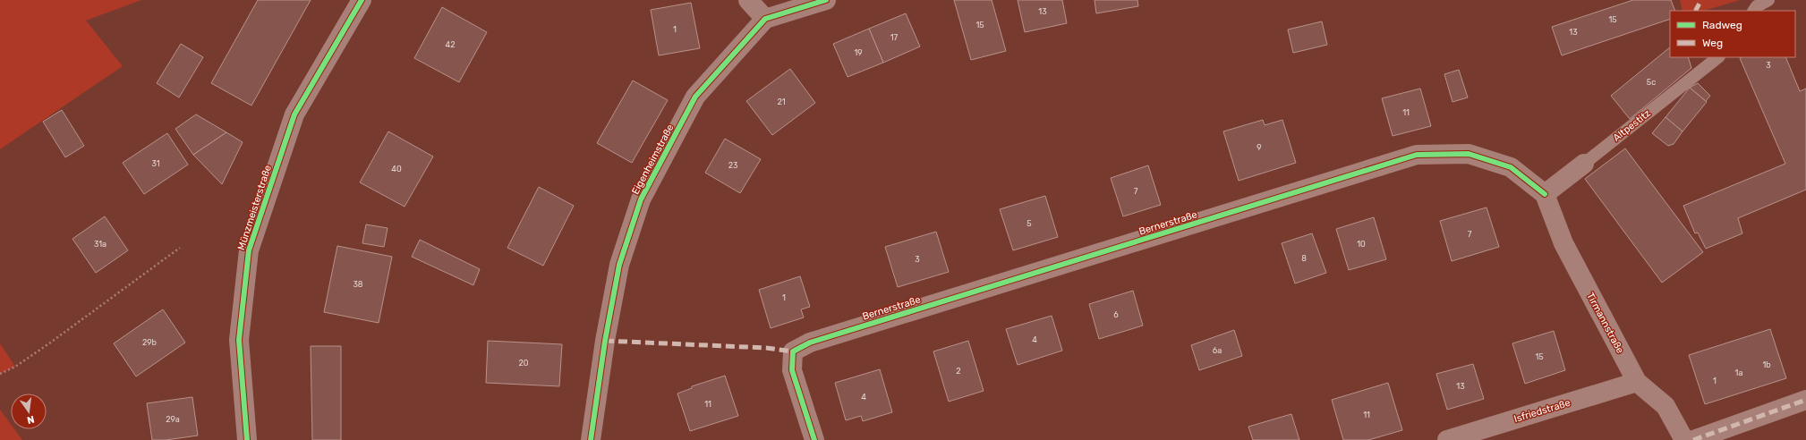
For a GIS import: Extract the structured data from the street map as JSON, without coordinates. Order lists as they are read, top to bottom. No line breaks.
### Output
{"streets":{"street":["Altpestitz","Eigenheimstraße","Münzmeisterstraße","Bernerstraße","Tirmannstraße","Isfriedstraße"]},"crossings":[["Altpestitz","Bernerstraße"],["Altpestitz","Tirmannstraße"],["Bernerstraße","Tirmannstraße"],["Tirmannstraße","Isfriedstraße"]],"house_numbers":["13","15","15","1","13","17","42","19","3","5c","21","11","9","31","23","40","7","5","7","31a","10","8","3","38","1","6","4","29b","6a","15","20","1b","2","1a","1","13","4","11","11","29a"],"legend":["Radweg","Weg"],"north":"bottom"}
